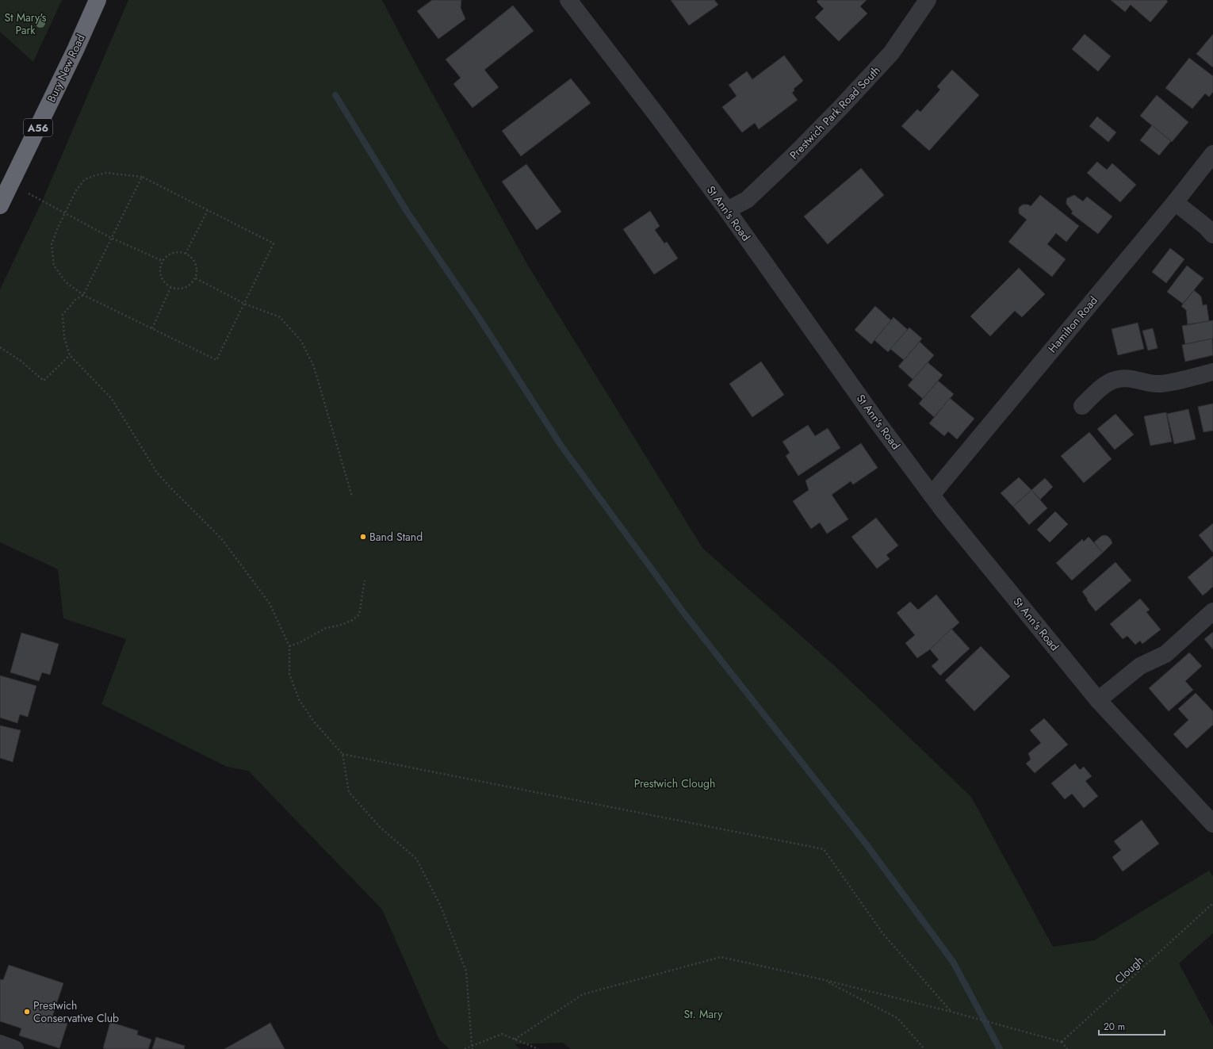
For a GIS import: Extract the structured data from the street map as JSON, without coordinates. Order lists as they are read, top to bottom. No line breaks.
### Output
{"streets":{"highway":["Bury New Road","A56"],"street":["Prestwich Park Road South","St Ann's Road","Hamilton Road"],"path":["Clough"]},"crossings":[["Prestwich Park Road South","St Ann's Road"],["St Ann's Road","Hamilton Road"]],"parks":["St Mary's Park","Prestwich Clough","St. Mary"],"places":["Band Stand","Prestwich Conservative Club"],"scale_bar":"20 m"}
